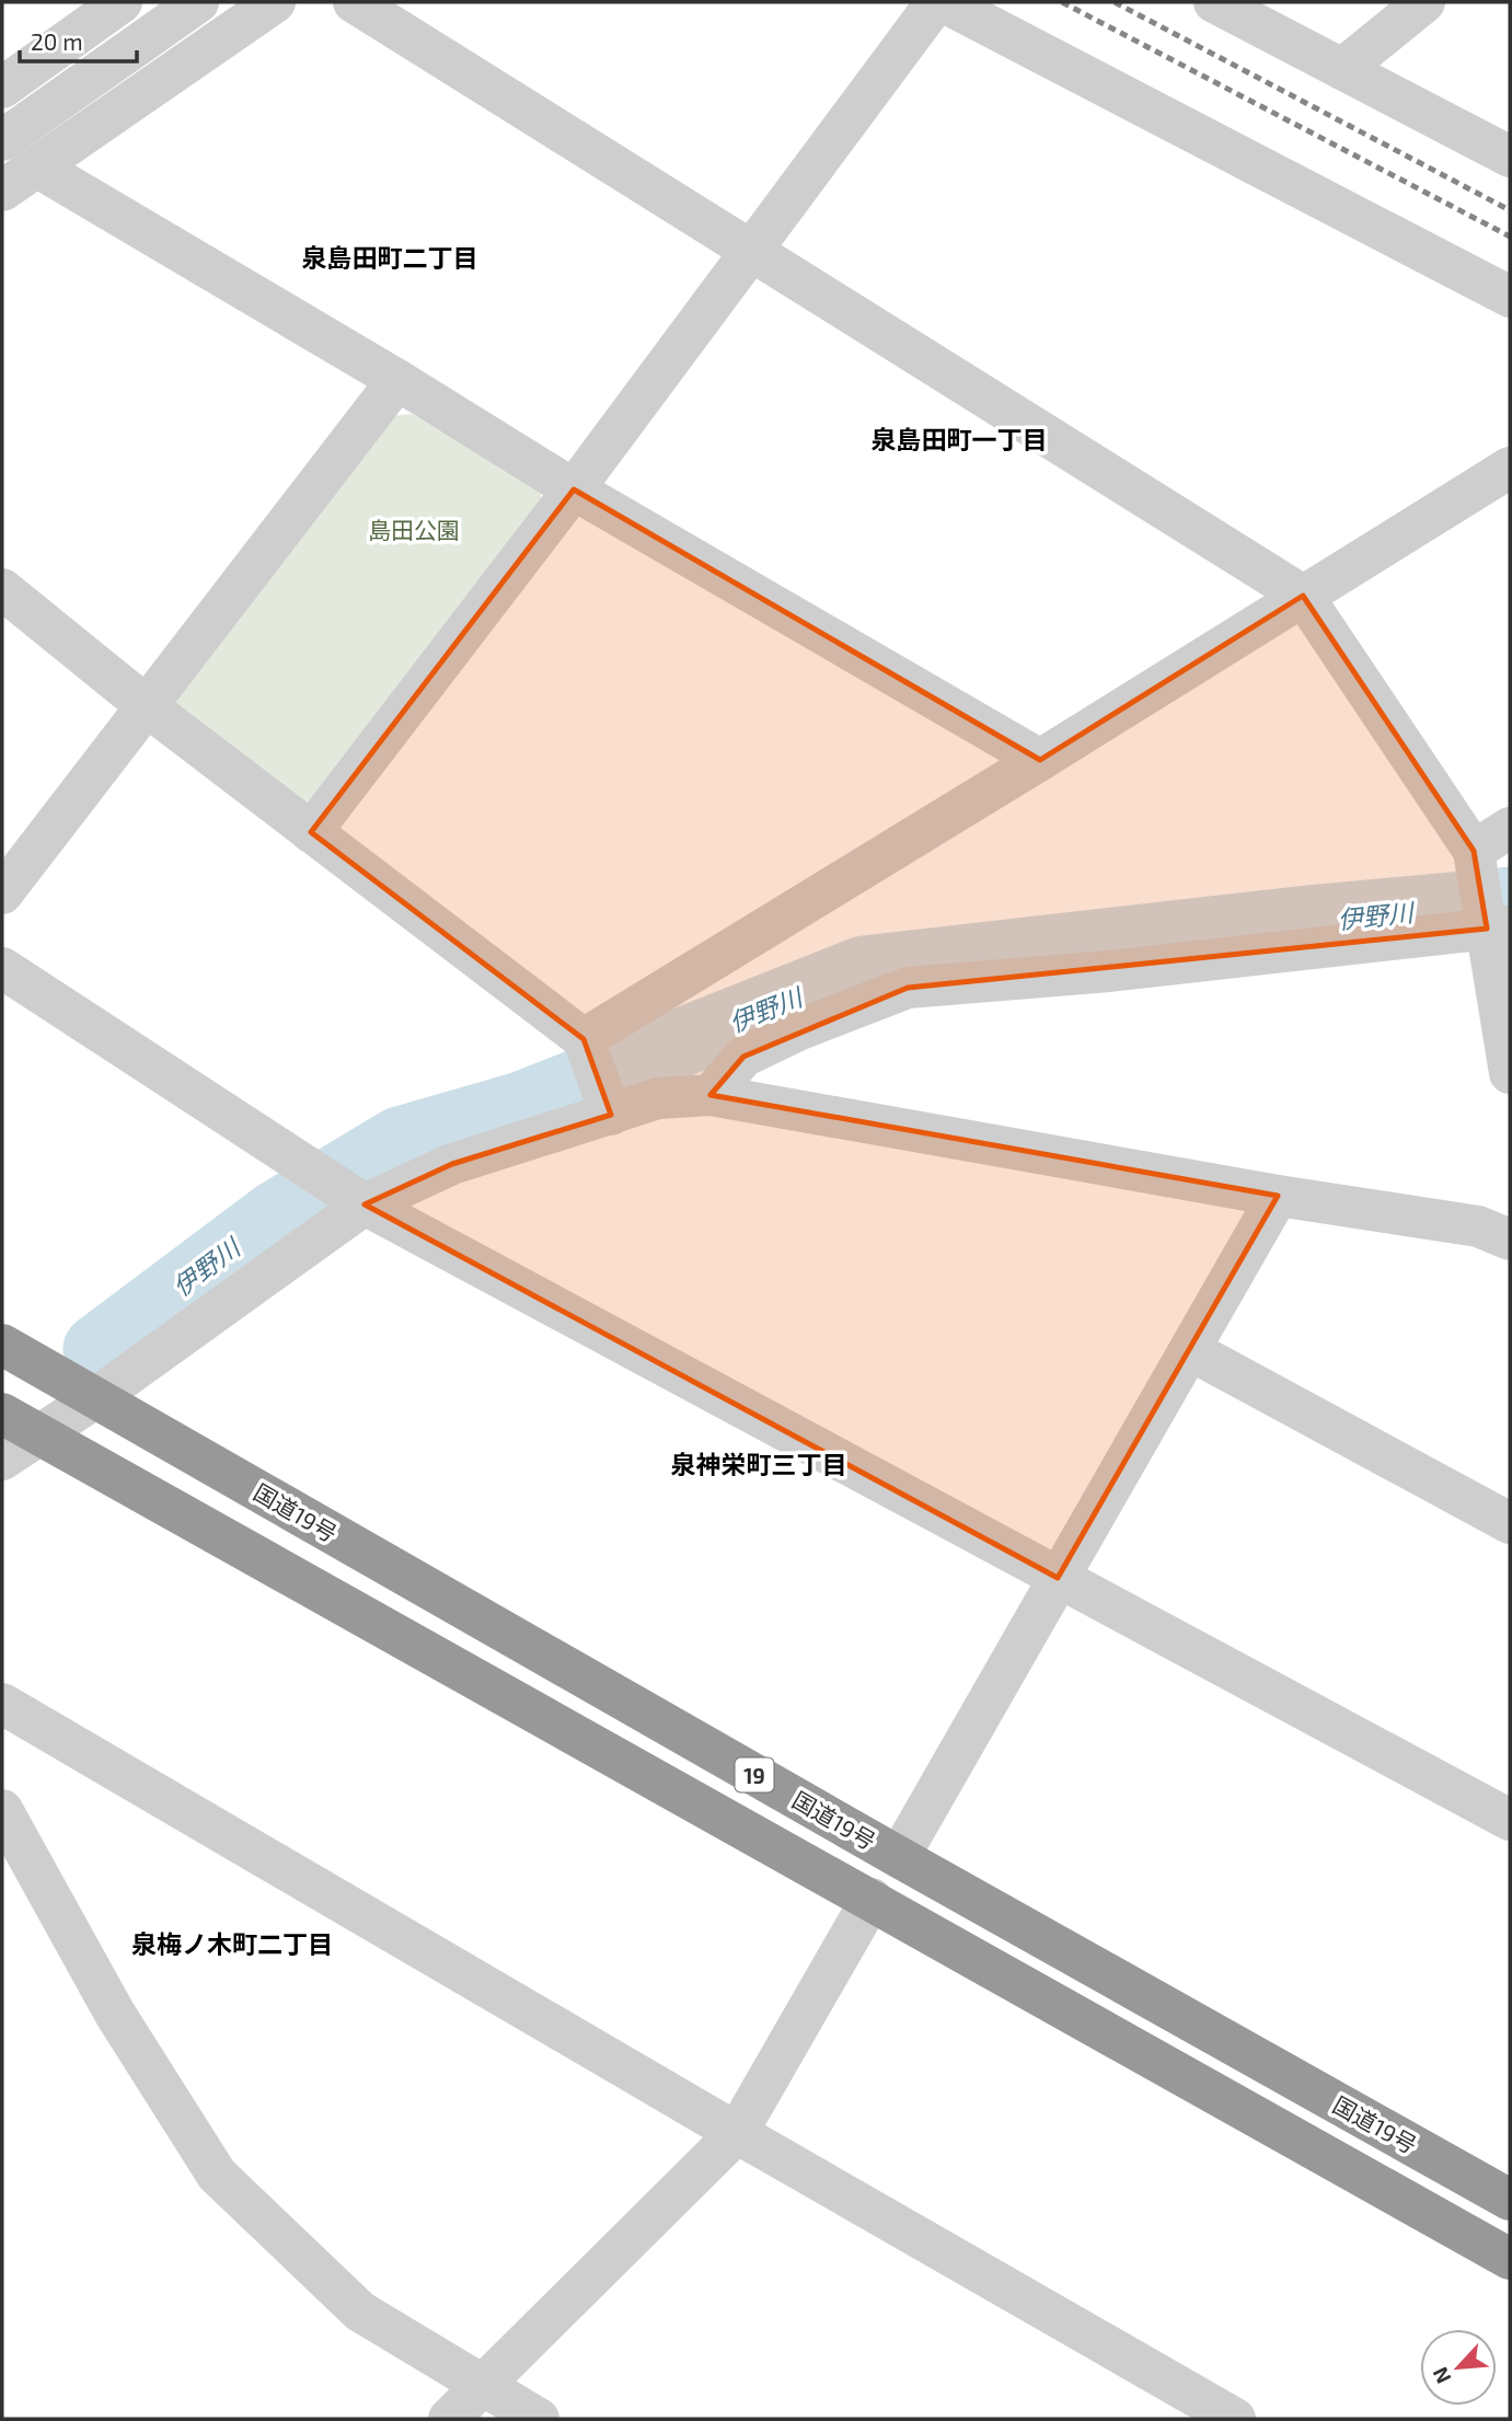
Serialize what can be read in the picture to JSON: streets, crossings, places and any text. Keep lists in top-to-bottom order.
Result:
{
  "streets": {
    "highway": ["国道19号", "19"]
  },
  "districts": [
    "泉島田町二丁目",
    "泉島田町一丁目",
    "泉神栄町三丁目",
    "泉梅ノ木町二丁目"
  ],
  "water": ["伊野川"],
  "parks": ["島田公園"],
  "scale_bar": "20 m",
  "north": "bottom left"
}
